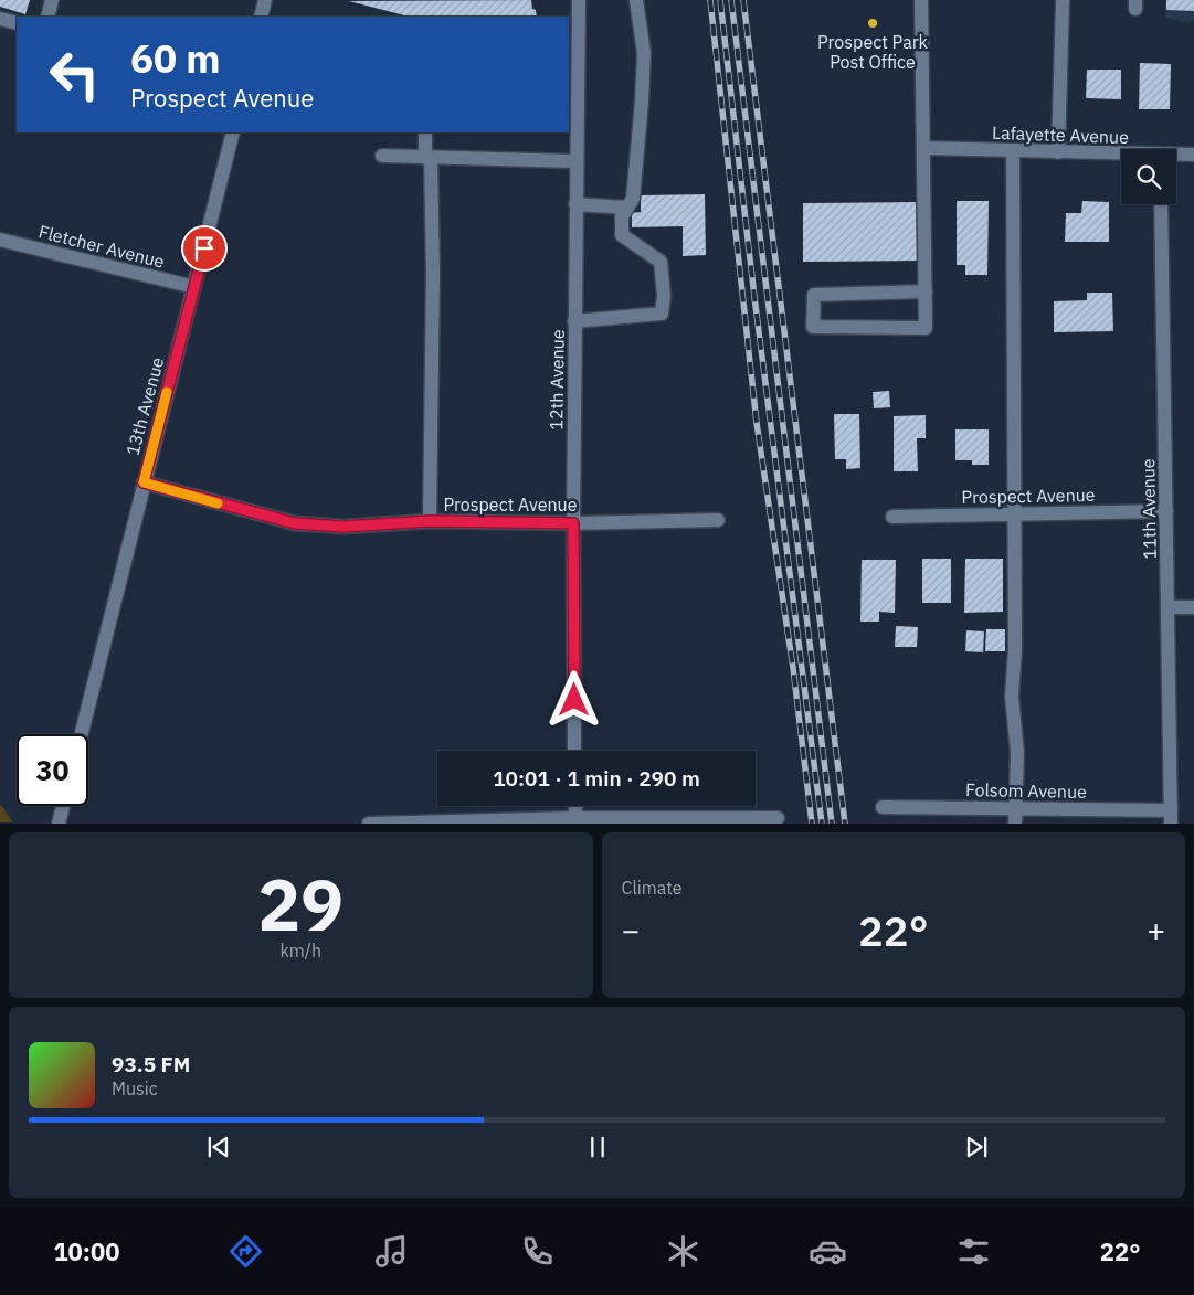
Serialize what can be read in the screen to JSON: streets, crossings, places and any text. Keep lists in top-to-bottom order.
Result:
{
  "streets": {
    "street": [
      "Lafayette Avenue",
      "Fletcher Avenue",
      "12th Avenue",
      "13th Avenue",
      "Prospect Avenue",
      "11th Avenue",
      "Folsom Avenue"
    ]
  },
  "crossings": [
    ["Fletcher Avenue", "13th Avenue"],
    ["12th Avenue", "Prospect Avenue"],
    ["13th Avenue", "Prospect Avenue"],
    ["Prospect Avenue", "11th Avenue"],
    ["11th Avenue", "Folsom Avenue"]
  ],
  "places": ["Prospect Park Post Office"],
  "page": {
    "turn": ["60 m", "Prospect Avenue"],
    "limit": "30",
    "trip": "10:01 · 1 min · 290 m",
    "tile": [
      ["29", "km/h"],
      "Climate"
    ],
    "heat": ["−", "22°", "+"],
    "song": ["93.5 FM", "Music"],
    "tabs": ["10:00", "22°"]
  }
}
